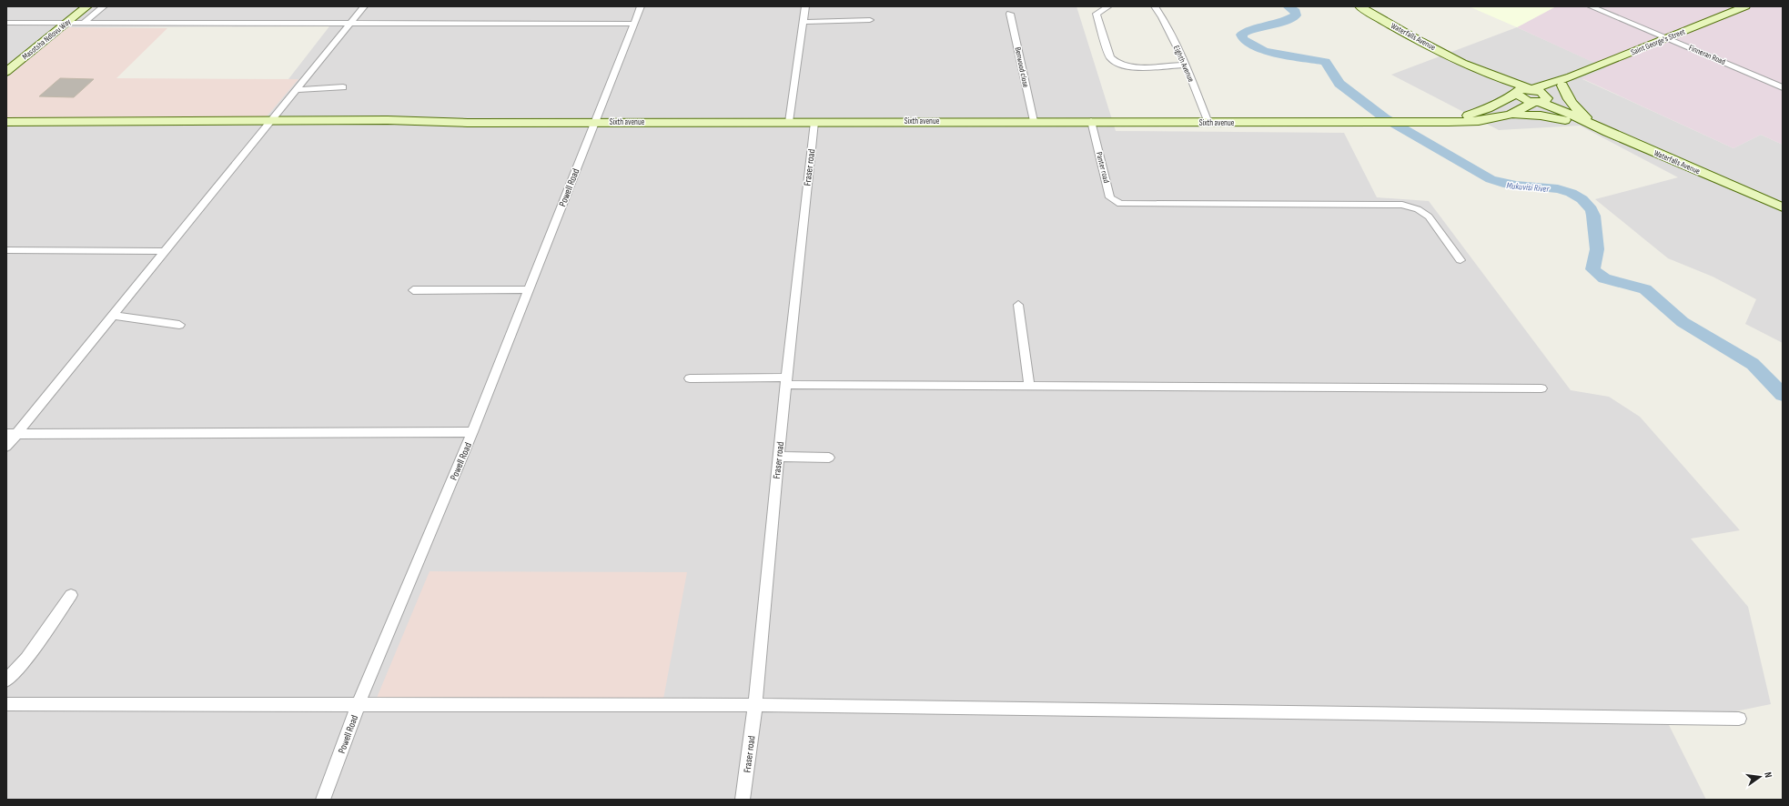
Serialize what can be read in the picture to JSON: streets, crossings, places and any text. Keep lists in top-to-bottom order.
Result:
{
  "streets": {
    "street": [
      "Waterfalls Avenue",
      "Masotsha Ndlovu Way",
      "Saint George's Street",
      "Finneran Road",
      "Eighth Avenue",
      "Benwood close",
      "Sixth avenue",
      "Fraser road",
      "Panter road",
      "Powell Road"
    ]
  },
  "crossings": [
    ["Waterfalls Avenue", "Saint George's Street"],
    ["Saint George's Street", "Finneran Road"],
    ["Saint George's Street", "Sixth avenue"],
    ["Eighth Avenue", "Sixth avenue"],
    ["Benwood close", "Sixth avenue"],
    ["Sixth avenue", "Fraser road"],
    ["Sixth avenue", "Panter road"],
    ["Sixth avenue", "Powell Road"]
  ],
  "water": ["Mukuvisi River"],
  "north": "right"
}
